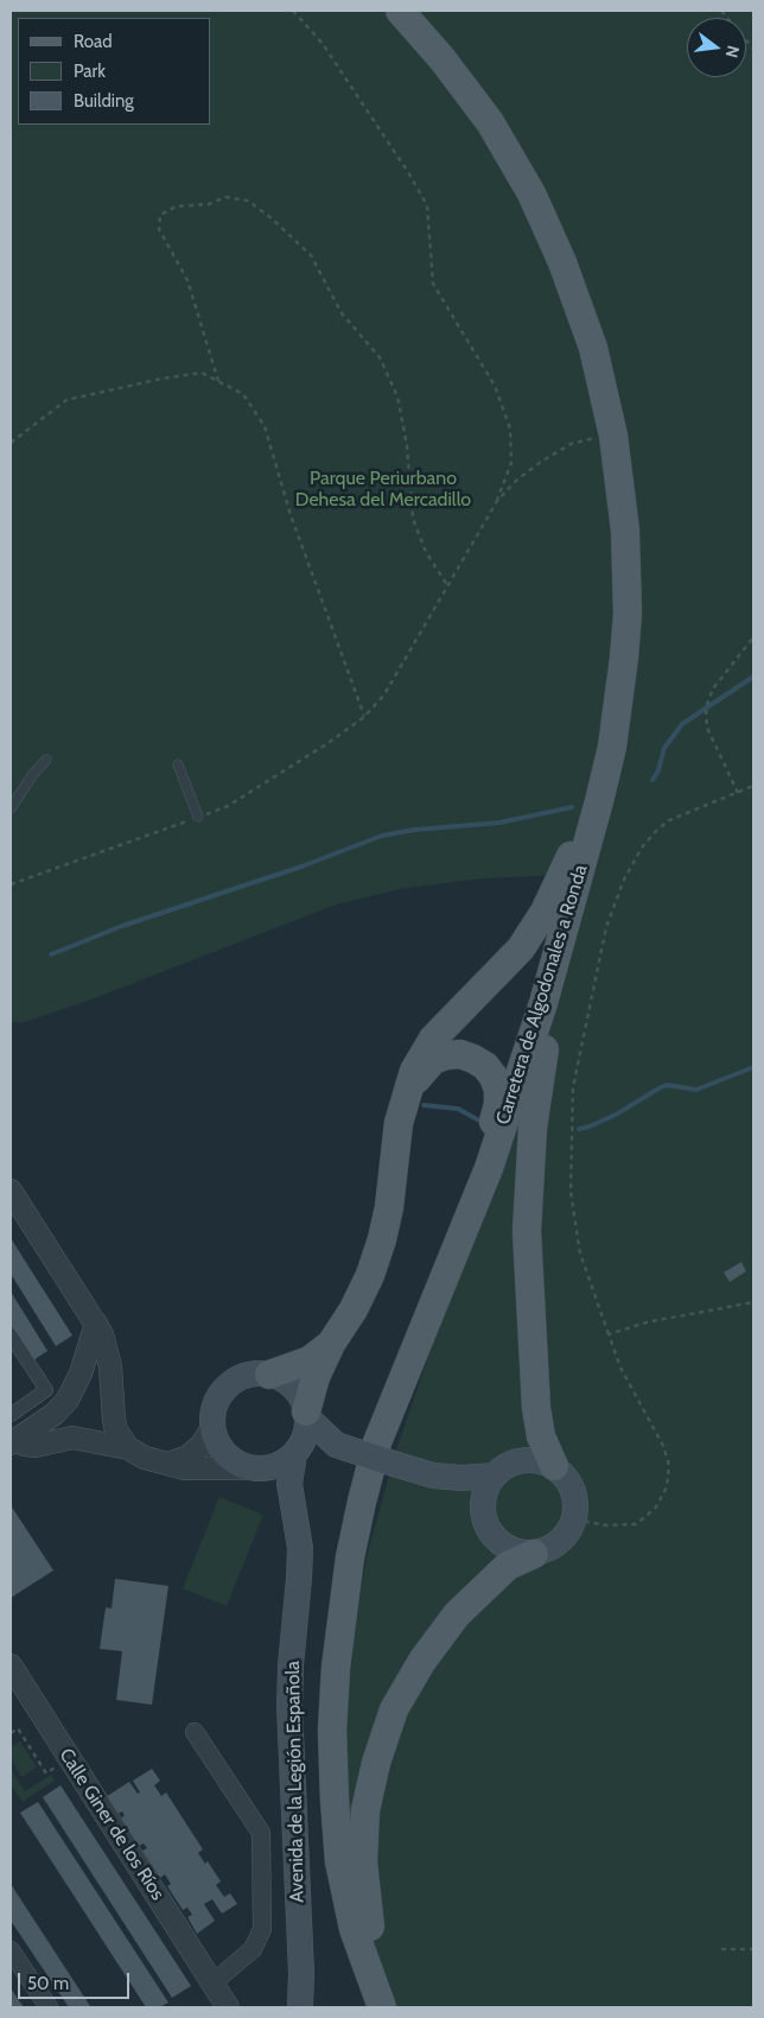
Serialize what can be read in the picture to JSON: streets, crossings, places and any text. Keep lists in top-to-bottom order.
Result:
{
  "streets": {
    "main road": ["Carretera de Algodonales a Ronda", "Avenida de la Legión Española"],
    "street": ["Calle Giner de los Ríos"]
  },
  "parks": ["Parque Periurbano Dehesa del Mercadillo"],
  "legend": ["Road", "Park", "Building"],
  "scale_bar": "50 m",
  "north": "right"
}
